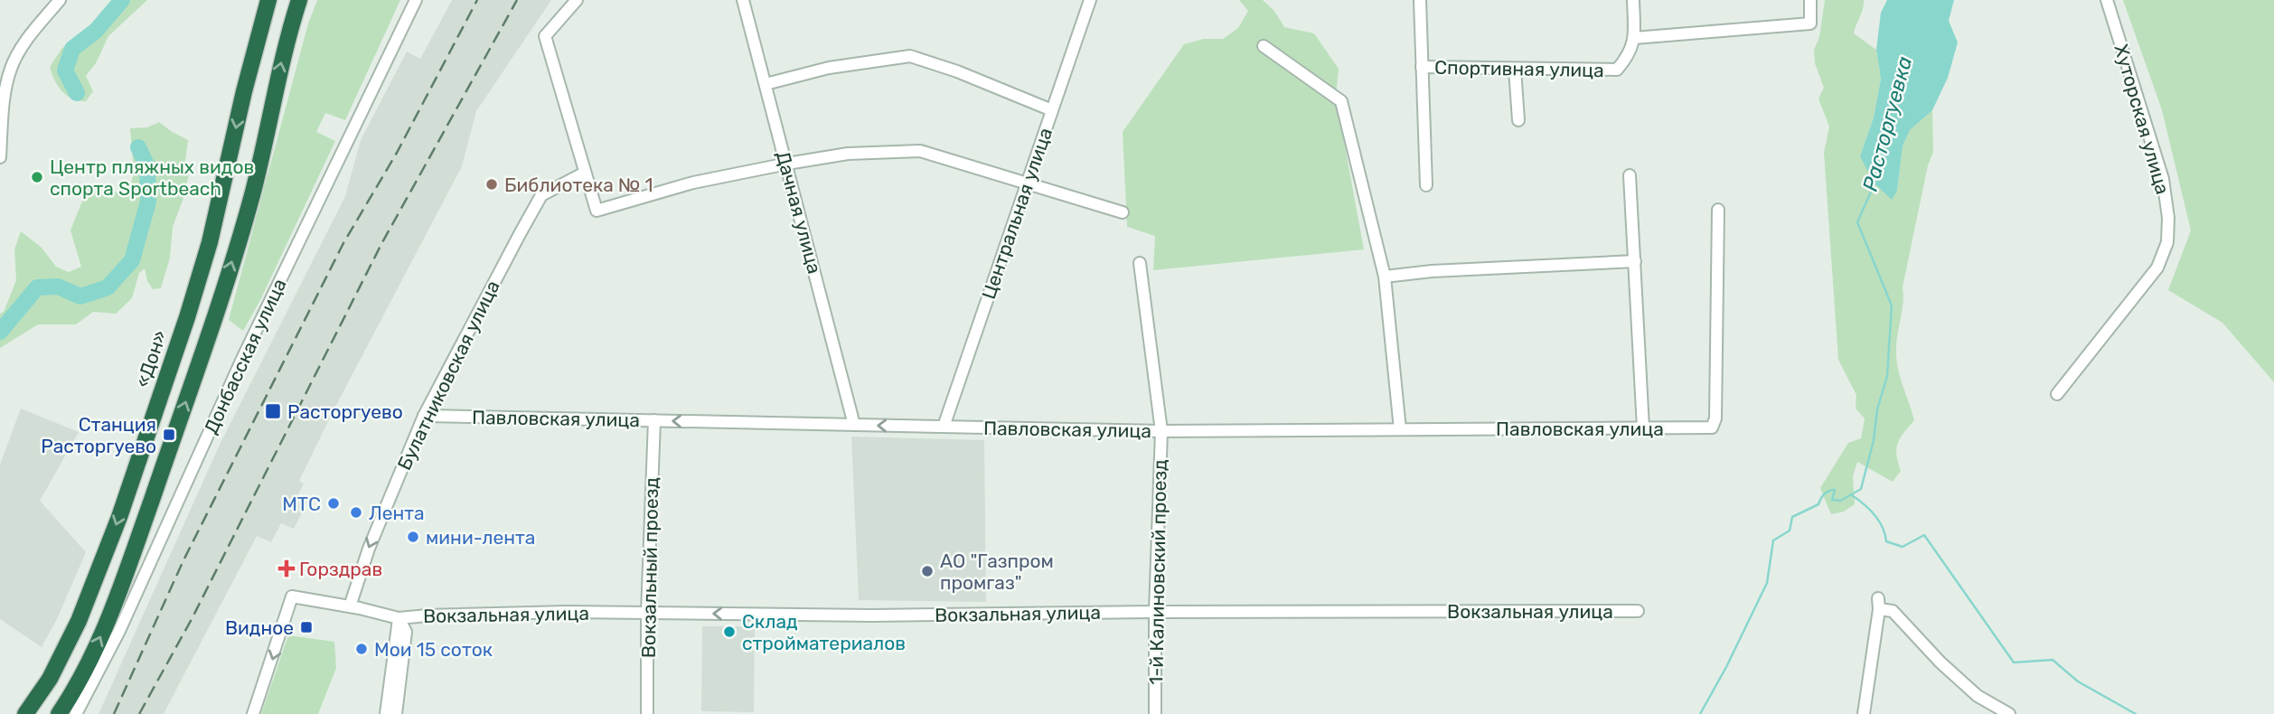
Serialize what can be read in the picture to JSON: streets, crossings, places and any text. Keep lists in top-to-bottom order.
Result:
{
  "streets": {
    "highway": ["«Дон»"],
    "street": [
      "Спортивная улица",
      "Хуторская улица",
      "Дачная улица",
      "Центральная улица",
      "Донбасская улица",
      "Булатниковская улица",
      "Павловская улица",
      "Вокзальный проезд",
      "1-й Калиновский проезд",
      "Вокзальная улица"
    ]
  },
  "crossings": [
    ["Дачная улица", "Павловская улица"],
    ["Центральная улица", "Павловская улица"],
    ["Булатниковская улица", "Павловская улица"],
    ["Булатниковская улица", "Вокзальная улица"],
    ["Павловская улица", "Вокзальный проезд"],
    ["Павловская улица", "1-й Калиновский проезд"],
    ["Вокзальный проезд", "Вокзальная улица"],
    ["1-й Калиновский проезд", "Вокзальная улица"]
  ],
  "one_way": ["Булатниковская улица", "Вокзальная улица"],
  "water": ["Расторгуевка"],
  "places": {
    "other": [
      "Центр пляжных видов спорта Sportbeach",
      "Библиотека № 1",
      "МТС",
      "Лента",
      "мини-лента",
      "АО \"Газпром промгаз\"",
      "Склад стройматериалов",
      "Мои 15 соток"
    ],
    "transit": ["Расторгуево", "Станция Расторгуево", "Видное"],
    "health": ["Горздрав"]
  }
}
